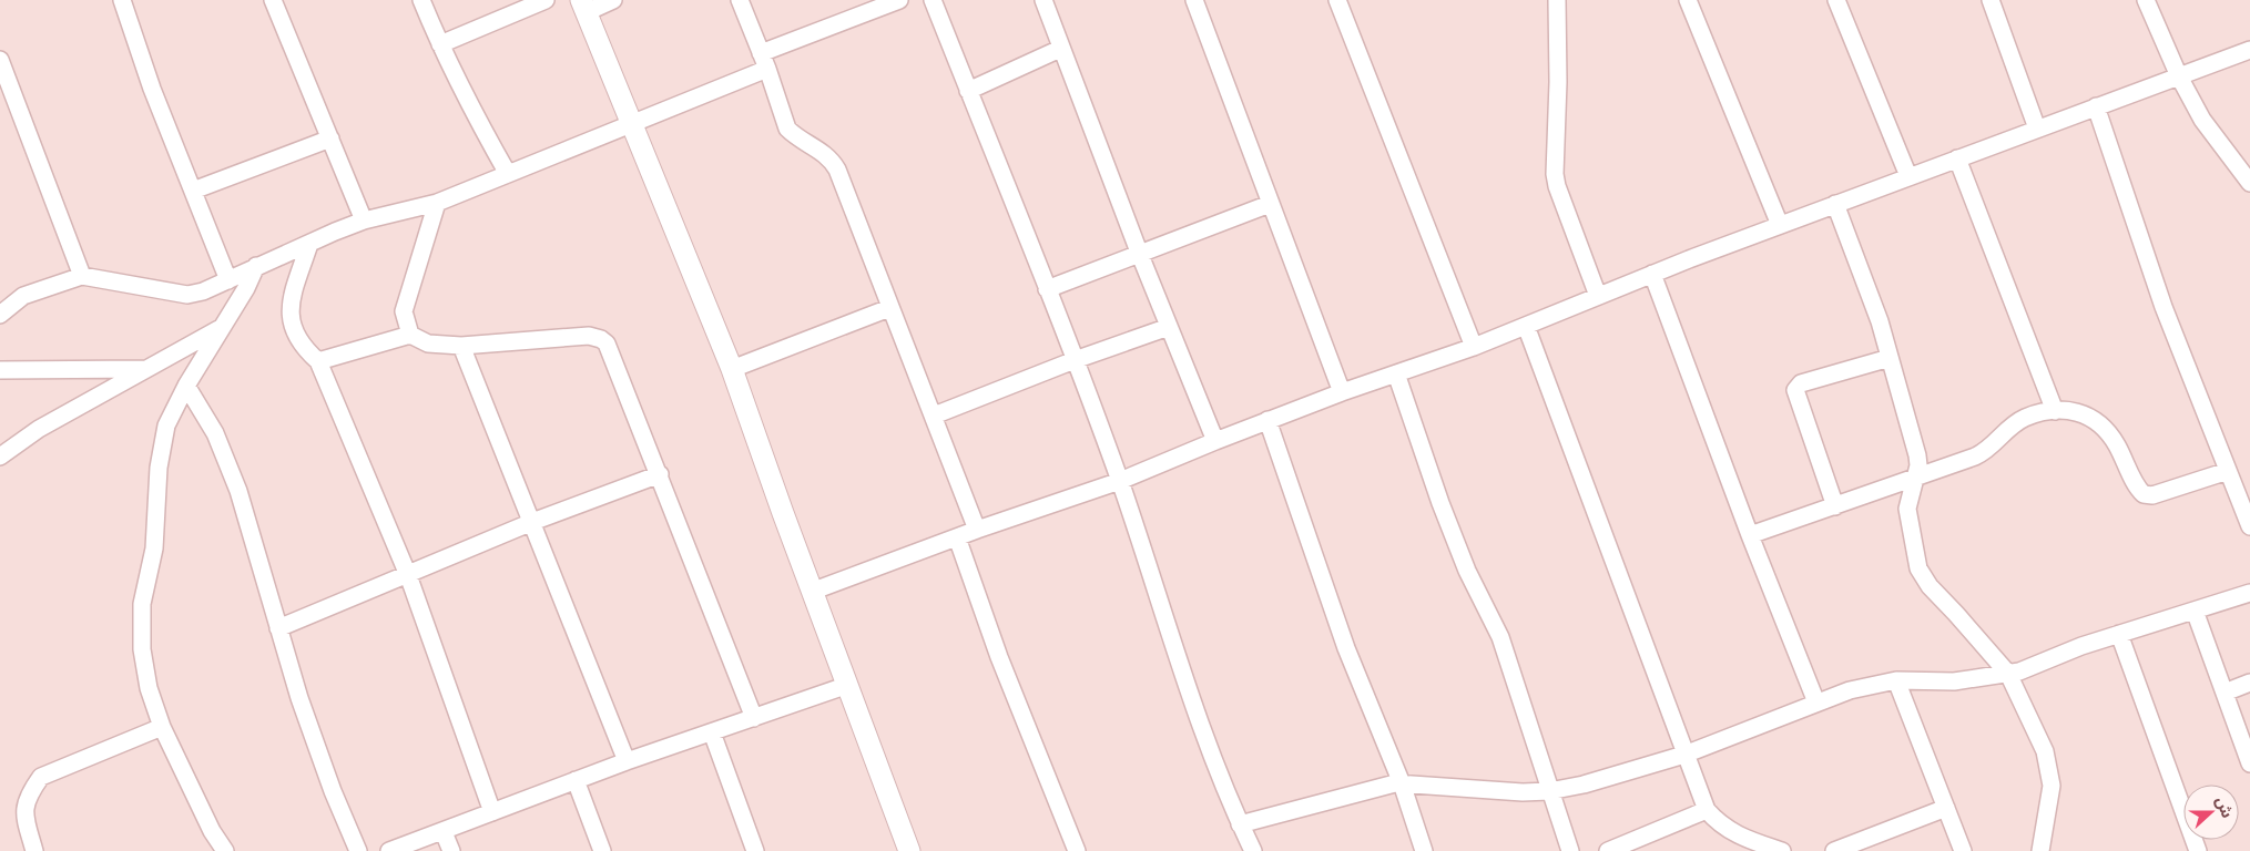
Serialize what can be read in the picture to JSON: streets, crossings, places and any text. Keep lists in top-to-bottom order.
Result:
{
  "north": "right"
}
